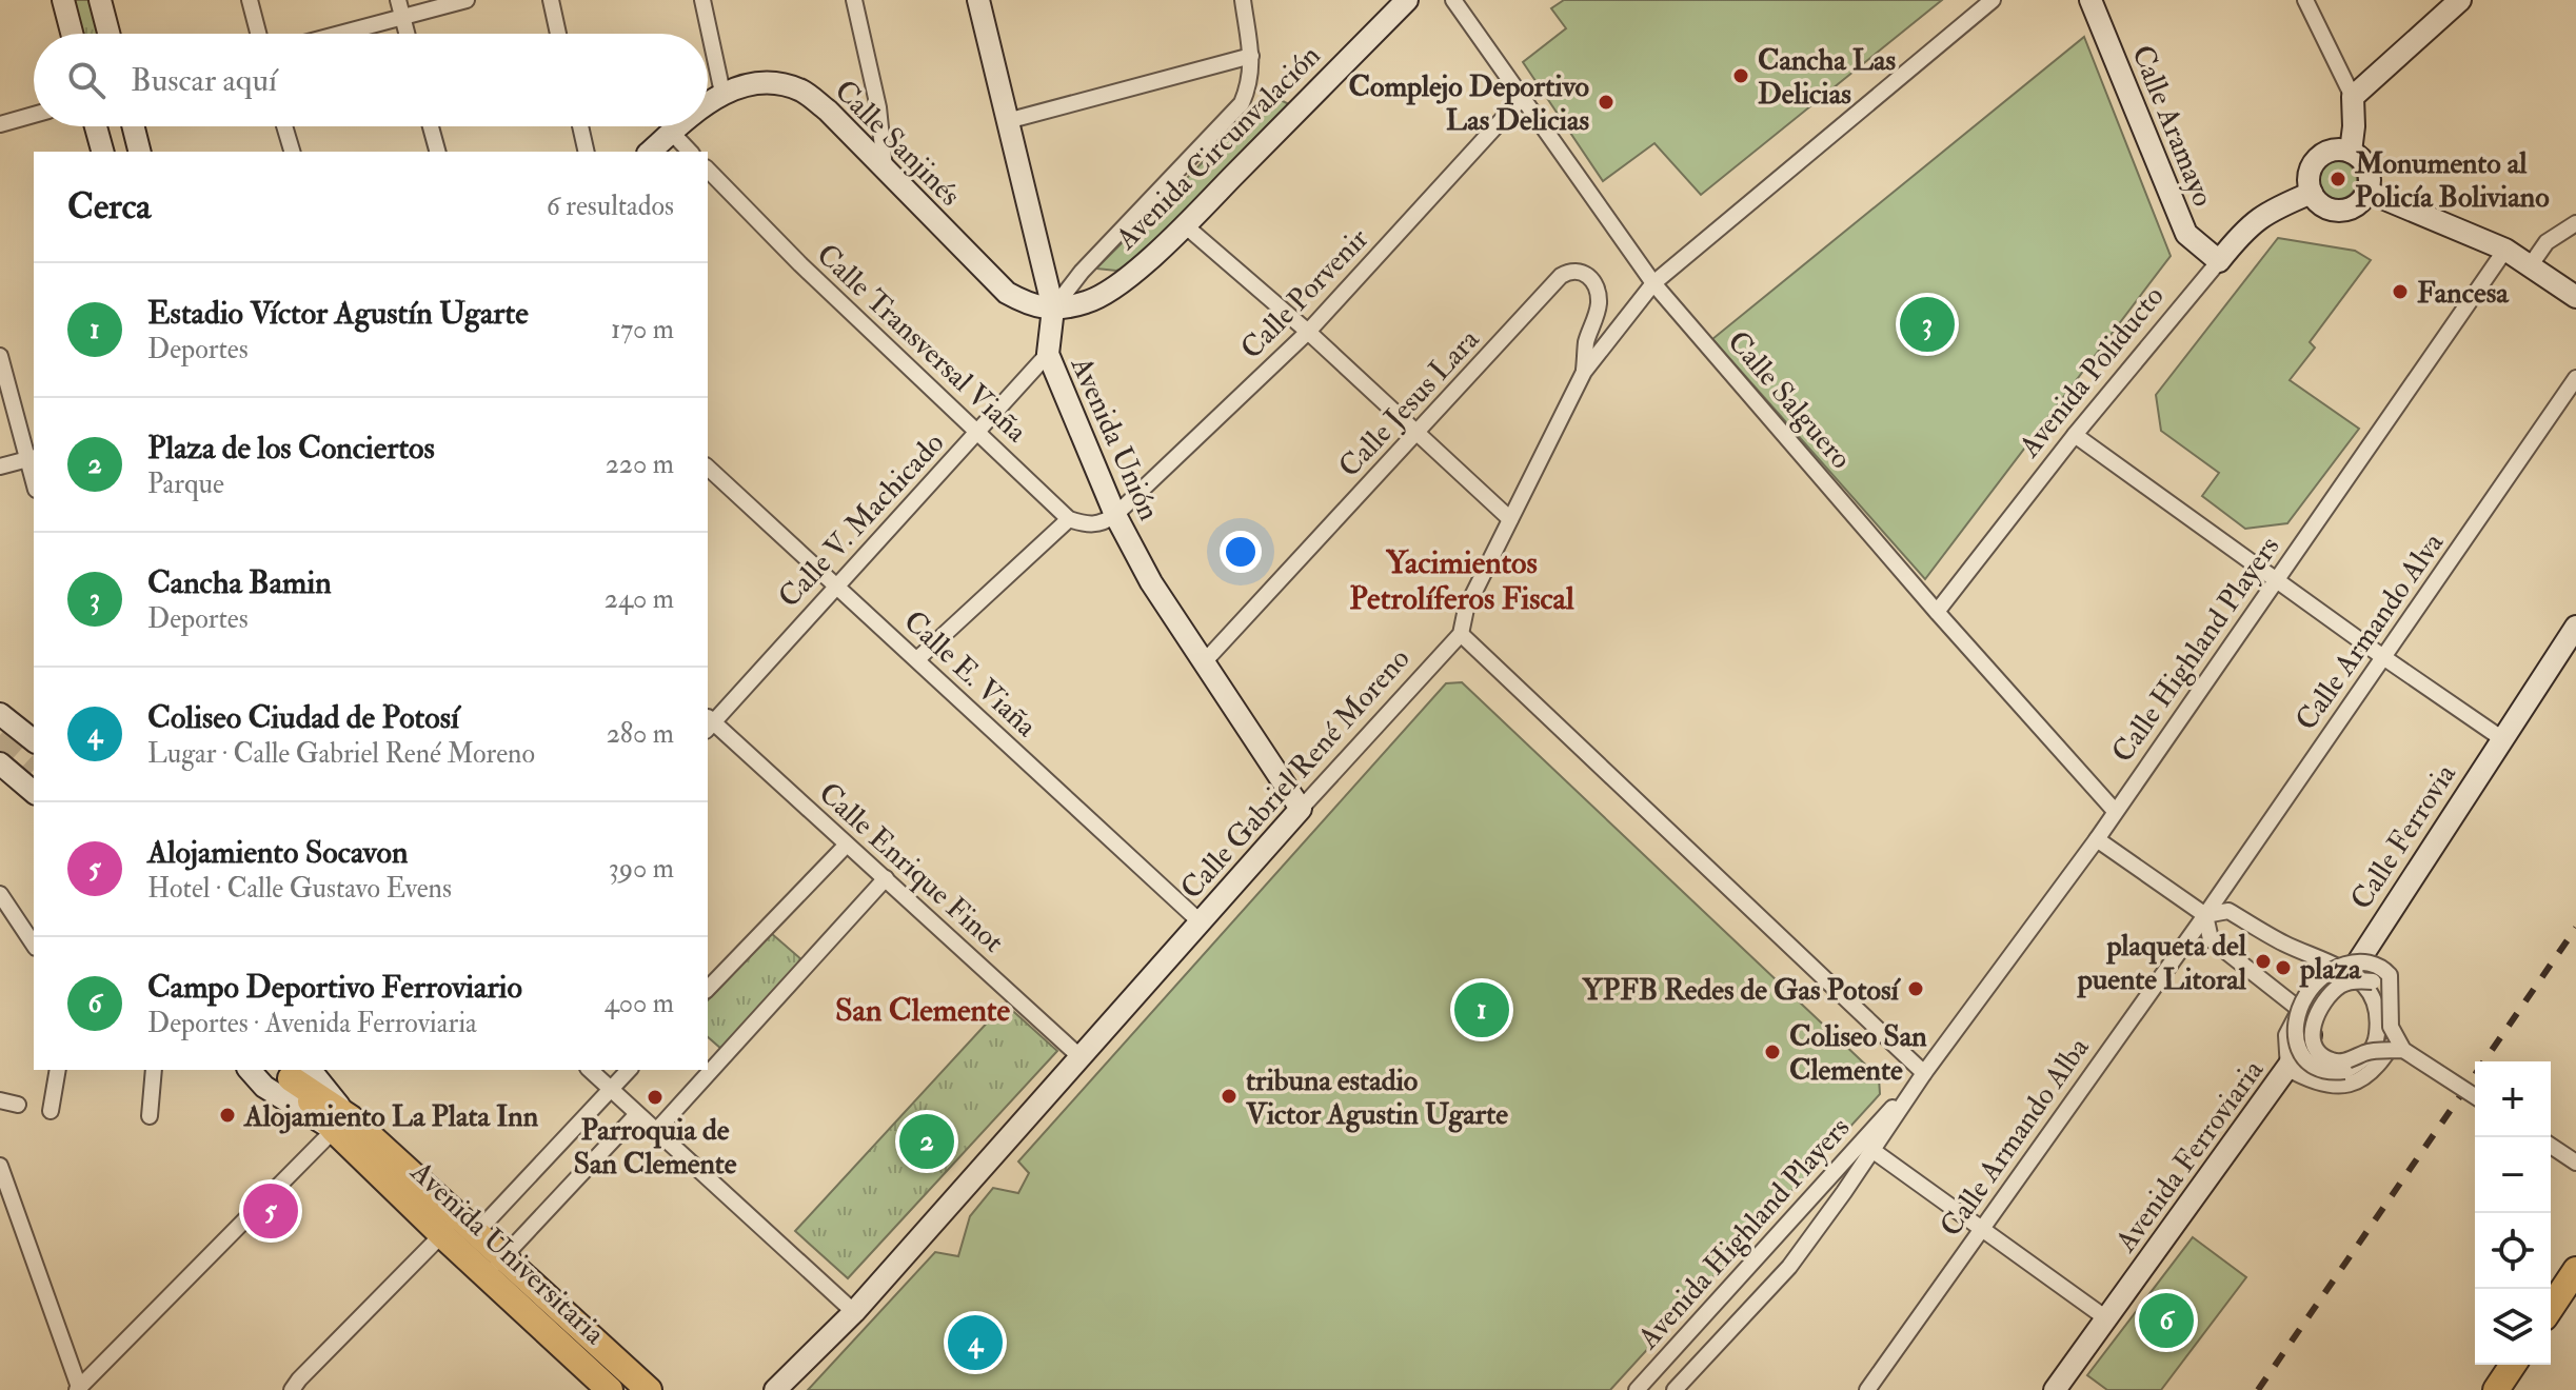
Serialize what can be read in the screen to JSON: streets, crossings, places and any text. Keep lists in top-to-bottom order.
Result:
{
  "streets": {
    "main road": ["Avenida Universitaria"],
    "street": [
      "Calle Aramayo",
      "Calle Sanjinés",
      "Avenida Circunvalación",
      "Calle Porvenir",
      "Calle Transversal Viaña",
      "Avenida Poliducto",
      "Calle Salguero",
      "Calle Jesus Lara",
      "Avenida Unión",
      "Calle V. Machicado",
      "Calle Armando Alva",
      "Calle Highland Players",
      "Calle E. Viaña",
      "Calle Gabriel René Moreno",
      "Calle Ferrovia",
      "Calle Enrique Finot",
      "Calle Armando Alba",
      "Avenida Ferroviaria",
      "Avenida Highland Players"
    ]
  },
  "crossings": [
    ["Calle Aramayo", "Avenida Poliducto"],
    ["Calle Sanjinés", "Avenida Circunvalación"],
    ["Calle Sanjinés", "Avenida Unión"],
    ["Avenida Circunvalación", "Avenida Unión"],
    ["Calle Porvenir", "Calle Salguero"],
    ["Calle Porvenir", "Avenida Unión"],
    ["Calle Transversal Viaña", "Calle V. Machicado"],
    ["Avenida Poliducto", "Calle Salguero"],
    ["Calle Salguero", "Calle Highland Players"],
    ["Calle Salguero", "Calle Gabriel René Moreno"],
    ["Calle Jesus Lara", "Avenida Unión"],
    ["Calle Jesus Lara", "Calle Gabriel René Moreno"],
    ["Avenida Unión", "Calle V. Machicado"],
    ["Avenida Unión", "Calle Gabriel René Moreno"],
    ["Calle V. Machicado", "Calle E. Viaña"],
    ["Calle V. Machicado", "Calle Enrique Finot"],
    ["Calle Armando Alva", "Calle Armando Alba"],
    ["Calle Highland Players", "Avenida Highland Players"],
    ["Calle E. Viaña", "Calle Gabriel René Moreno"],
    ["Calle Gabriel René Moreno", "Calle Enrique Finot"],
    ["Calle Ferrovia", "Avenida Ferroviaria"]
  ],
  "districts": ["Yacimientos Petrolíferos Fiscal", "San Clemente"],
  "places": [
    "Cancha Las Delicias",
    "Complejo Deportivo Las Delicias",
    "Monumento al Policía Boliviano",
    "Fancesa",
    "plaqueta del puente Litoral",
    "plaza",
    "YPFB Redes de Gas Potosí",
    "Coliseo San Clemente",
    "tribuna estadio Victor Agustin Ugarte",
    "Parroquia de San Clemente",
    "Alojamiento La Plata Inn"
  ],
  "page": {
    "search": "Buscar aquí",
    "heading": ["Cerca", "6 resultados"],
    "list": [
      {
        "mark": "1",
        "name": "Estadio Víctor Agustín Ugarte",
        "note": "Deportes",
        "value": "170 m"
      },
      {
        "mark": "2",
        "name": "Plaza de los Conciertos",
        "note": "Parque",
        "value": "220 m"
      },
      {
        "mark": "3",
        "name": "Cancha Bamin",
        "note": "Deportes",
        "value": "240 m"
      },
      {
        "mark": "4",
        "name": "Coliseo Ciudad de Potosí",
        "note": "Lugar · Calle Gabriel René Moreno",
        "value": "280 m"
      },
      {
        "mark": "5",
        "name": "Alojamiento Socavon",
        "note": "Hotel · Calle Gustavo Evens",
        "value": "390 m"
      },
      {
        "mark": "6",
        "name": "Campo Deportivo Ferroviario",
        "note": "Deportes · Avenida Ferroviaria",
        "value": "400 m"
      }
    ],
    "pins": [
      "3",
      "1",
      "2",
      "5",
      "6",
      "4"
    ],
    "map_buttons": ["+", "−"]
  }
}
